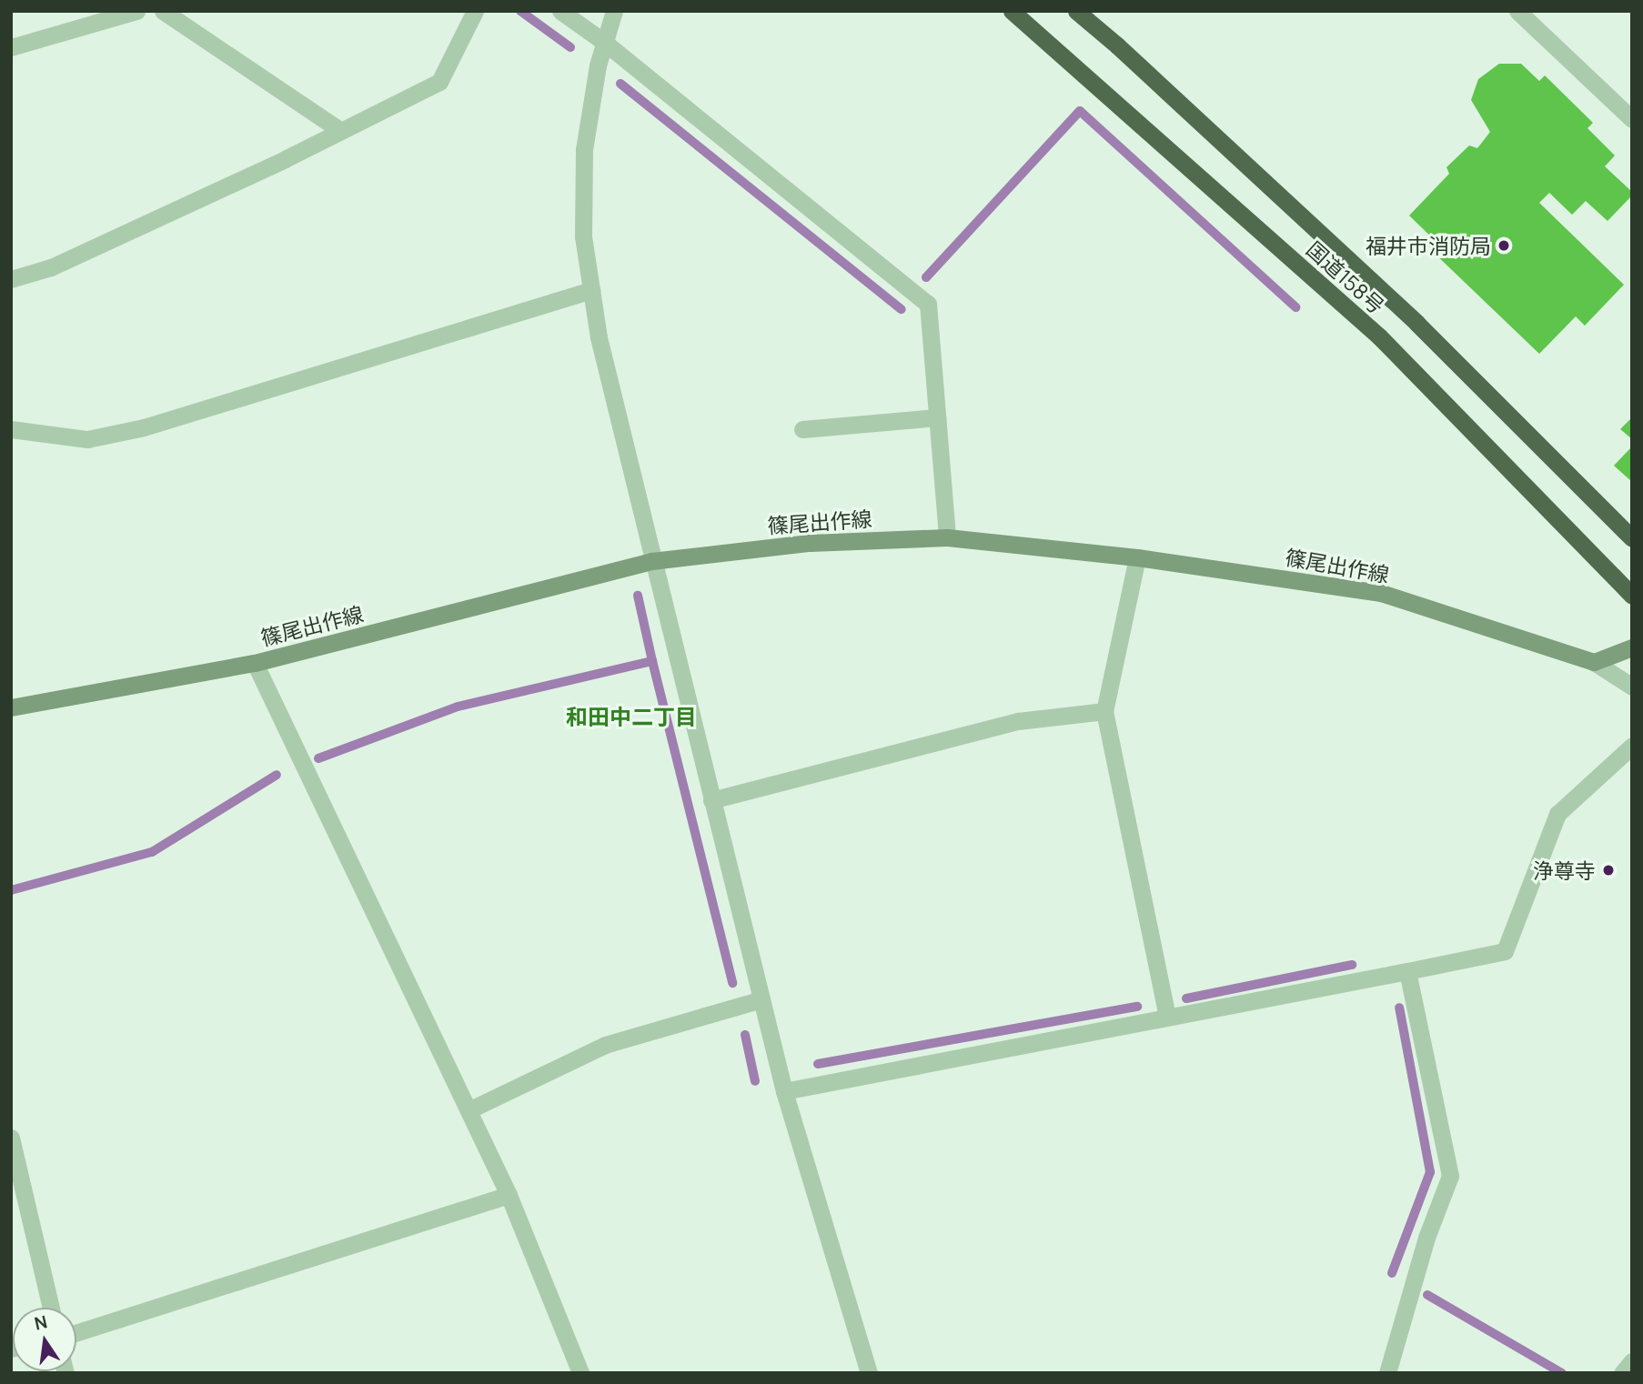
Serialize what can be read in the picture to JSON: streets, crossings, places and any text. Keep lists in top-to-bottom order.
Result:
{
  "streets": {
    "highway": ["国道158号"],
    "main road": ["篠尾出作線"]
  },
  "districts": ["和田中二丁目"],
  "places": ["福井市消防局", "浄尊寺"],
  "north": "top"
}
